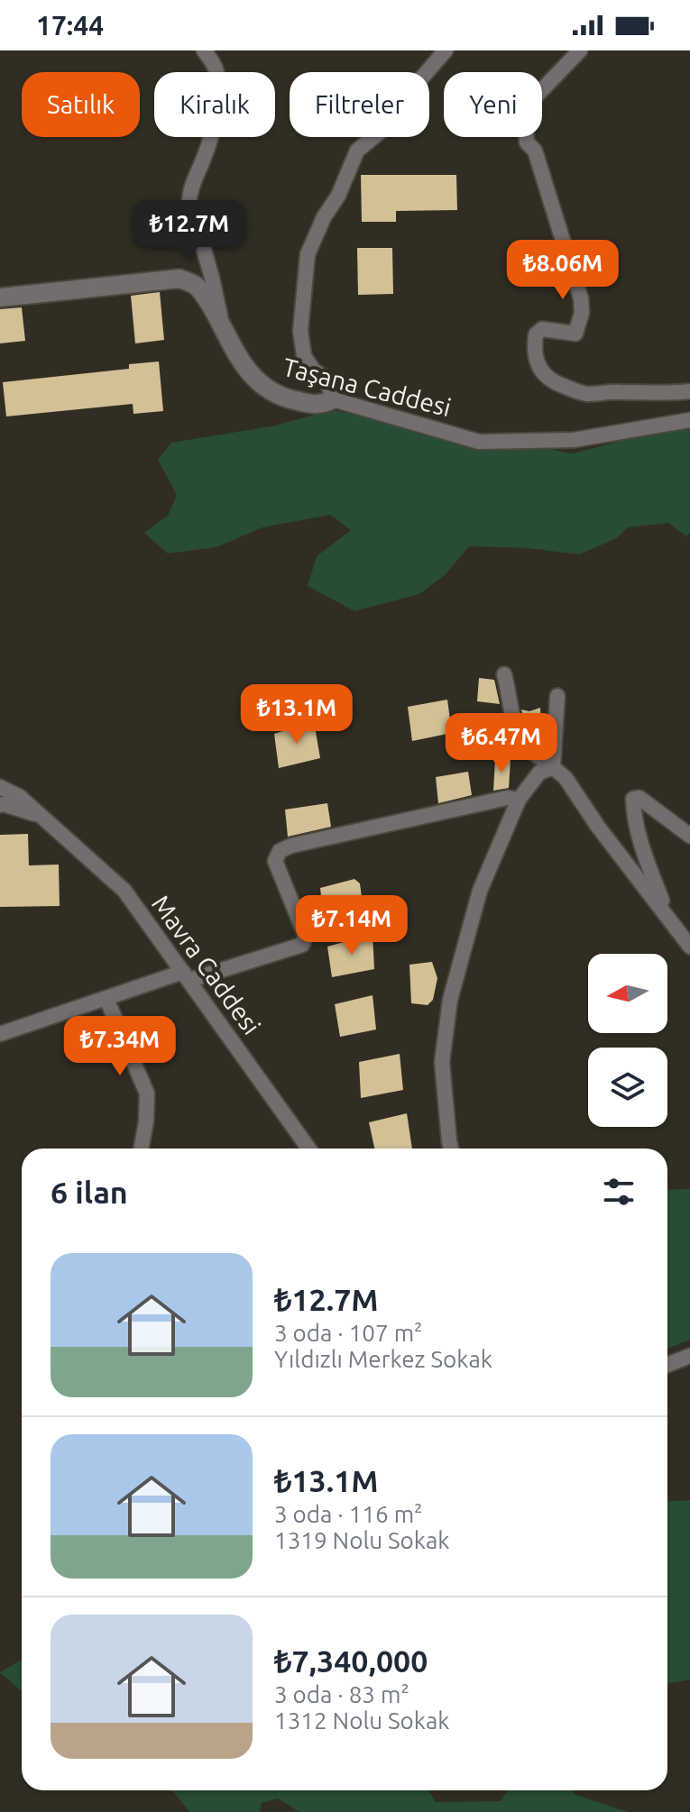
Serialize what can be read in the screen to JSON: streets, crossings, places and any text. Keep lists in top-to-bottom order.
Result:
{
  "streets": {
    "street": ["Taşana Caddesi", "Mavra Caddesi"]
  },
  "north": "left",
  "page": {
    "status": "17:44",
    "chip": [
      "Satılık",
      "Kiralık",
      "Filtreler",
      "Yeni"
    ],
    "price": [
      "₺12.7M",
      "₺8.06M",
      "₺13.1M",
      "₺6.47M",
      "₺7.14M",
      "₺7.34M"
    ],
    "heading": "6 ilan",
    "list": [
      {
        "name": "₺12.7M",
        "note": "3 oda · 107 m² · Yıldızlı Merkez Sokak"
      },
      {
        "name": "₺13.1M",
        "note": "3 oda · 116 m² · 1319 Nolu Sokak"
      },
      {
        "name": "₺7,340,000",
        "note": "3 oda · 83 m² · 1312 Nolu Sokak"
      }
    ]
  }
}
